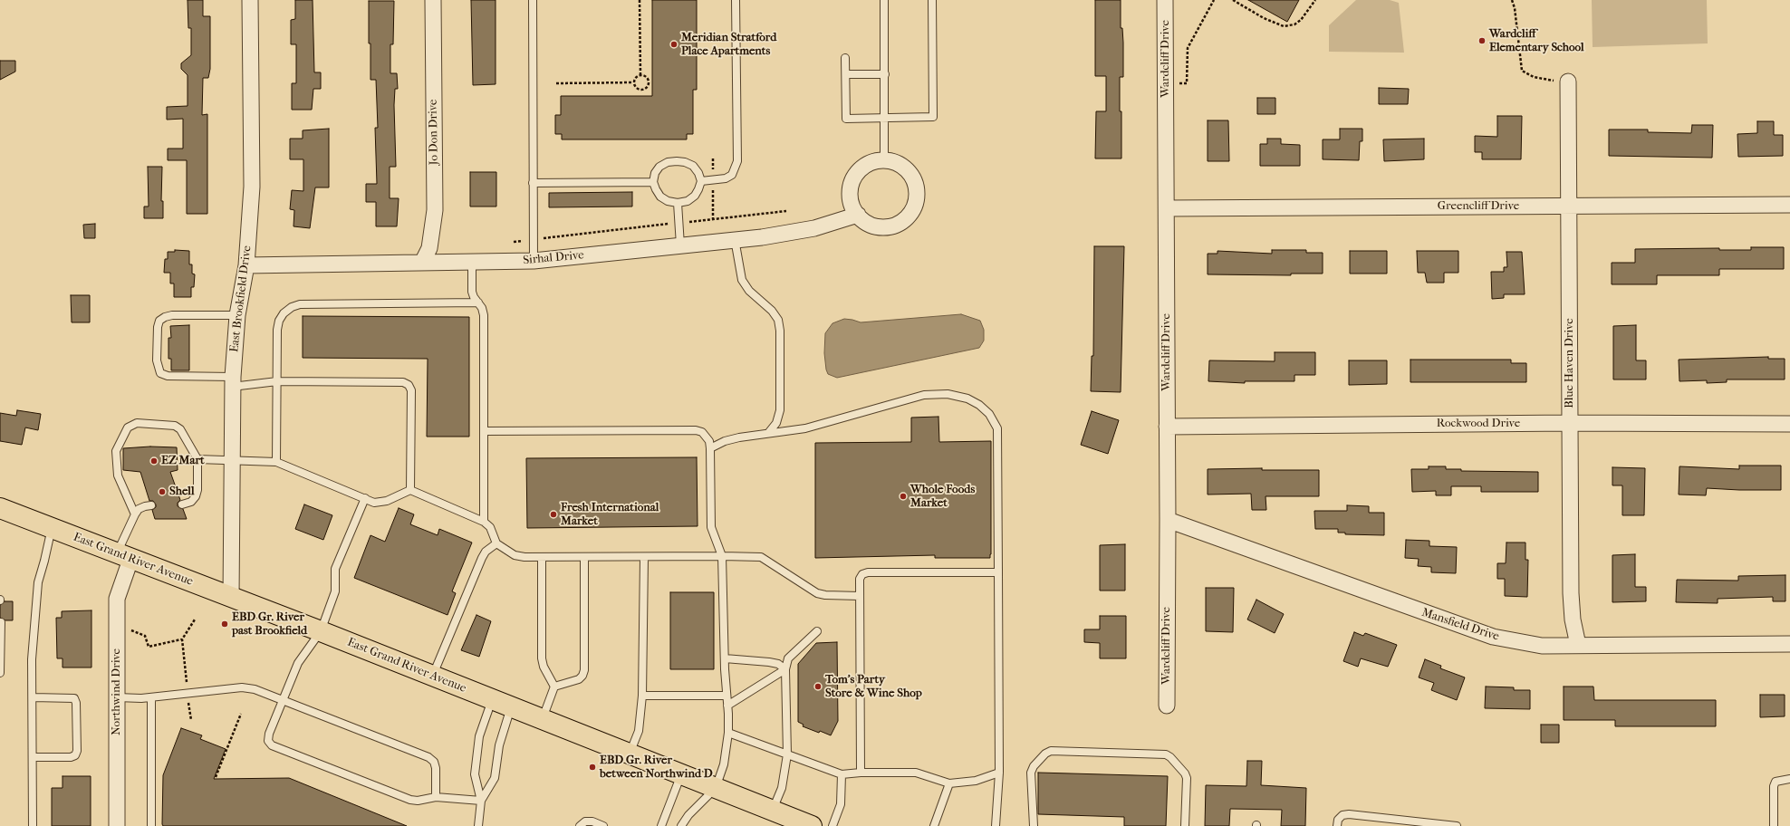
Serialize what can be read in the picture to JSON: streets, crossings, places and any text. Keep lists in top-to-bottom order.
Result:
{
  "streets": {
    "main road": ["East Grand River Avenue"],
    "street": [
      "Wardcliff Drive",
      "Jo Don Drive",
      "Greencliff Drive",
      "Sirhal Drive",
      "East Brookfield Drive",
      "Blue Haven Drive",
      "Rockwood Drive",
      "Mansfield Drive",
      "Northwind Drive"
    ]
  },
  "crossings": [
    ["Wardcliff Drive", "Greencliff Drive"],
    ["Wardcliff Drive", "Rockwood Drive"],
    ["Wardcliff Drive", "Mansfield Drive"],
    ["Jo Don Drive", "Sirhal Drive"],
    ["Greencliff Drive", "Blue Haven Drive"],
    ["Sirhal Drive", "East Brookfield Drive"],
    ["East Brookfield Drive", "East Grand River Avenue"],
    ["Blue Haven Drive", "Rockwood Drive"],
    ["Blue Haven Drive", "Mansfield Drive"],
    ["East Grand River Avenue", "Northwind Drive"]
  ],
  "places": [
    "Wardcliff Elementary School",
    "Meridian Stratford Place Apartments",
    "EZ Mart",
    "Shell",
    "Whole Foods Market",
    "Fresh International Market",
    "EBD Gr. River past Brookfield",
    "Tom's Party Store & Wine Shop",
    "EBD Gr. River between Northwind D"
  ]
}
